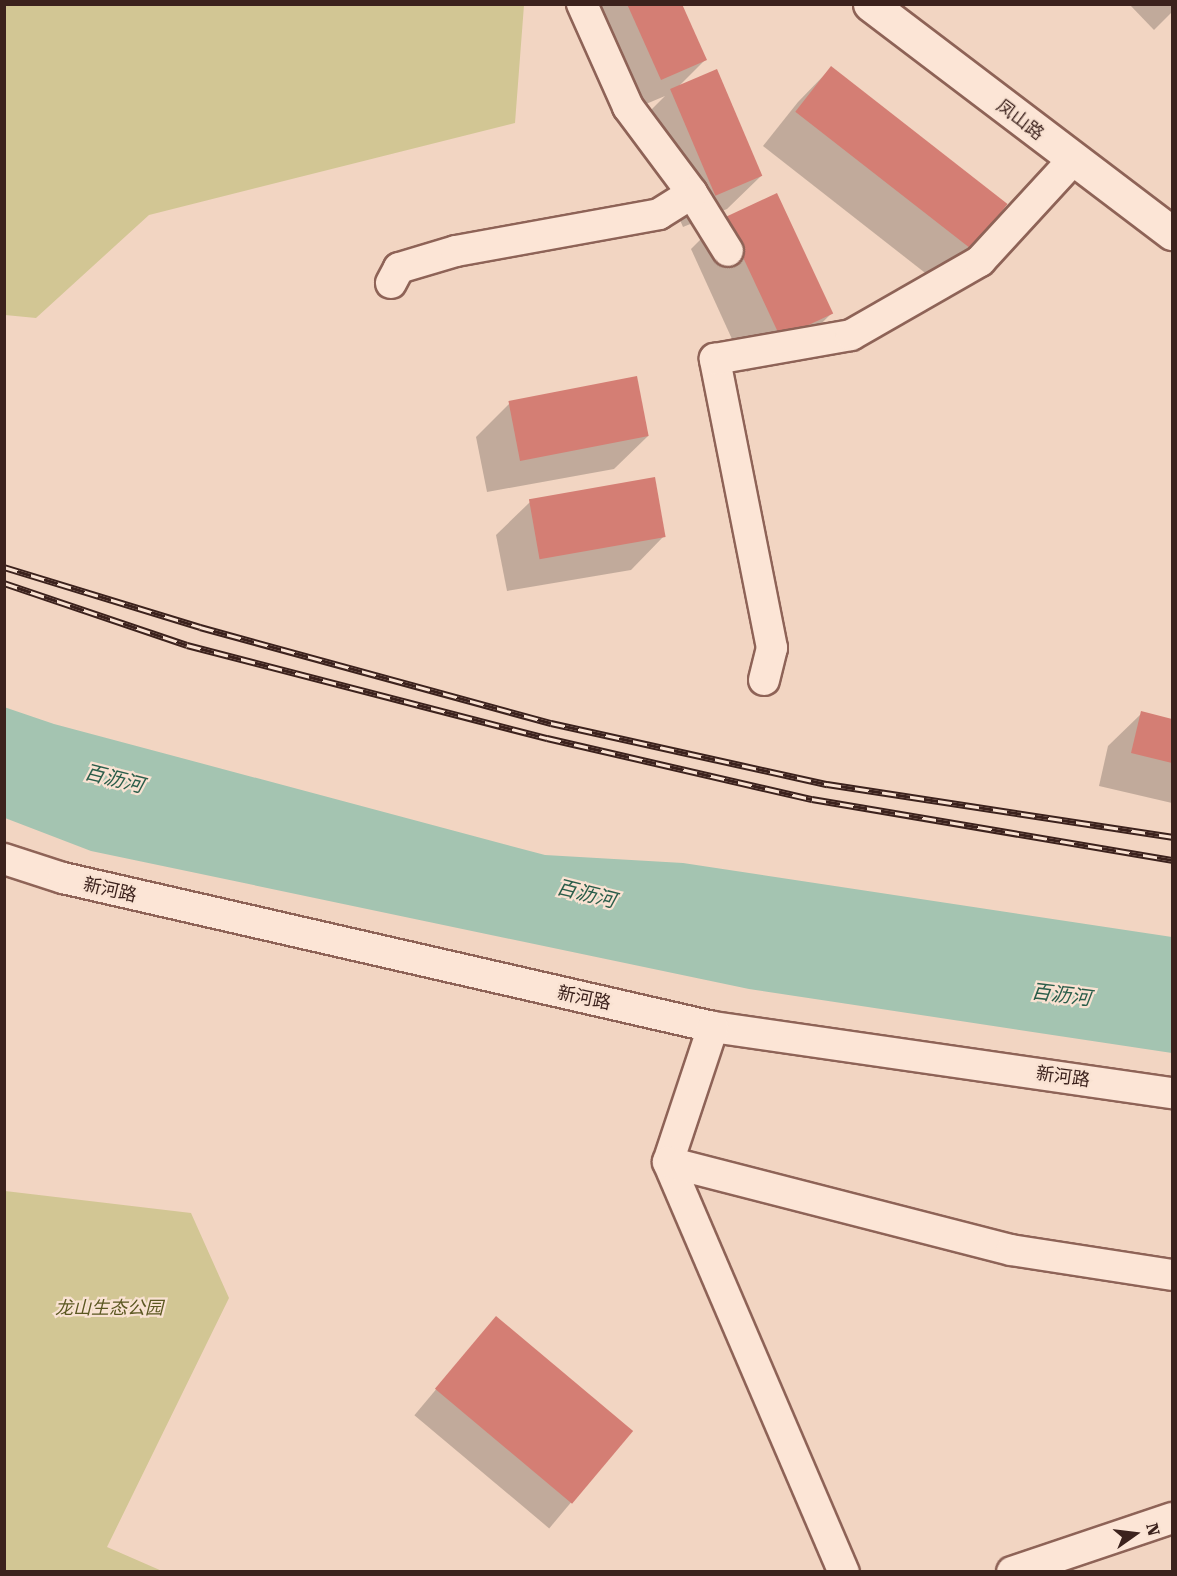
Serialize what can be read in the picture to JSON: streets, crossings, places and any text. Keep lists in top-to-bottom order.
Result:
{
  "streets": {
    "street": ["凤山路", "新河路"]
  },
  "water": ["百沥河"],
  "parks": ["龙山生态公园"],
  "north": "right"
}
